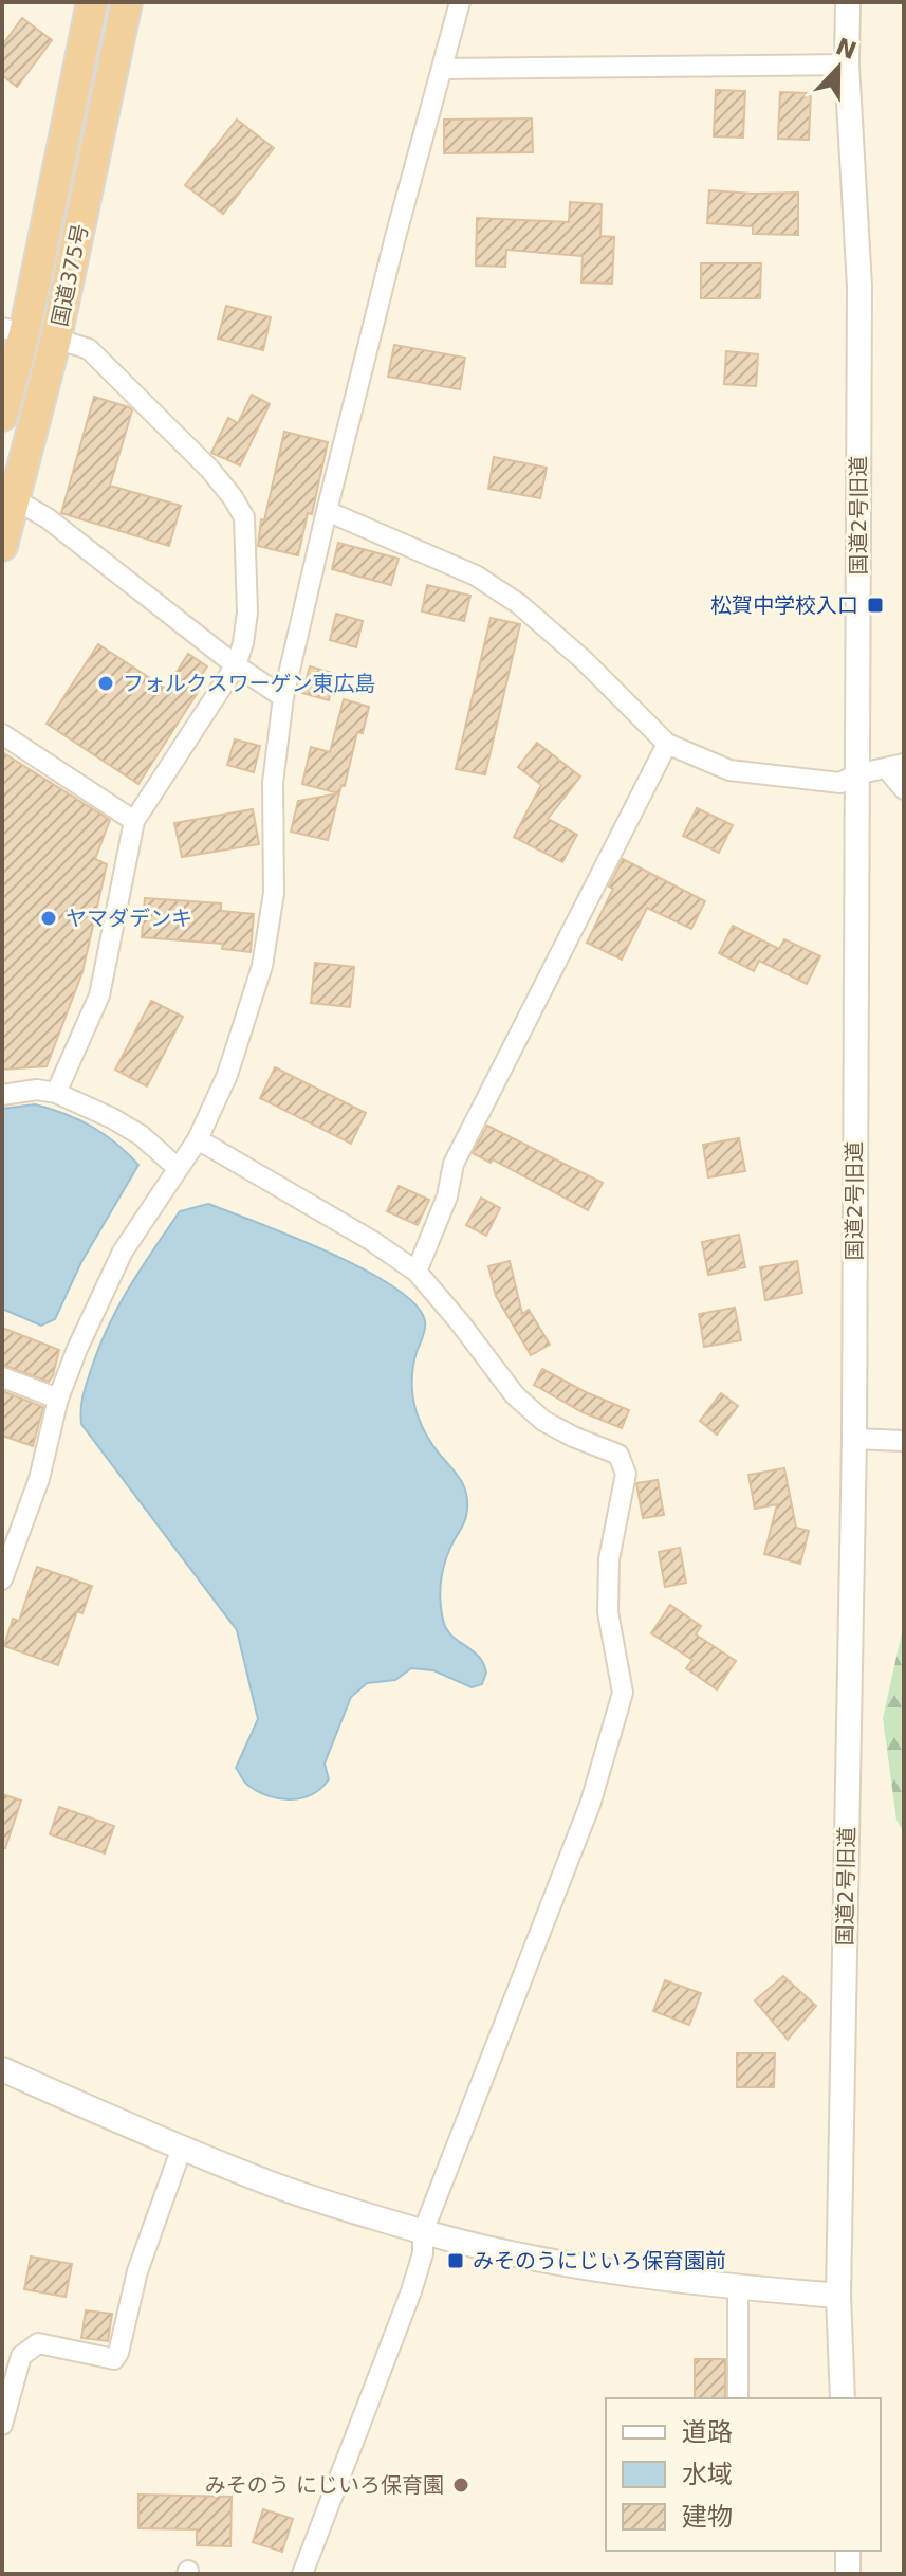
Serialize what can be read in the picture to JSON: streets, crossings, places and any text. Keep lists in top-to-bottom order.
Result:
{
  "streets": {
    "highway": ["国道375号"],
    "street": ["国道2号旧道"]
  },
  "places": {
    "transit": ["松賀中学校入口", "みそのうにじいろ保育園前"],
    "other": ["フォルクスワーゲン東広島", "ヤマダデンキ", "みそのう にじいろ保育園"]
  },
  "legend": ["道路", "水域", "建物"],
  "north": "top"
}
